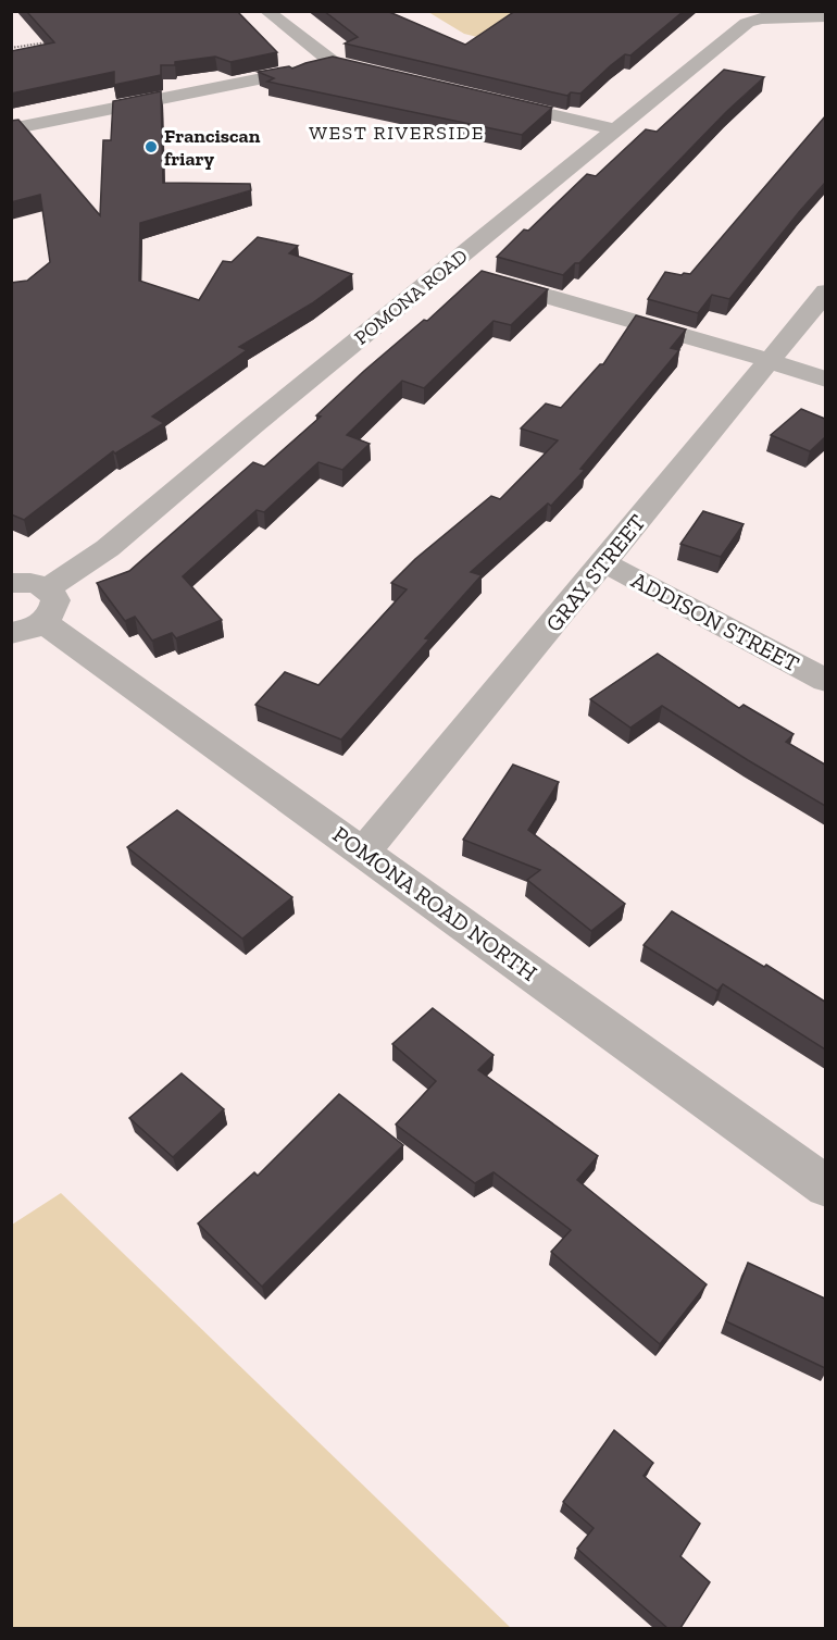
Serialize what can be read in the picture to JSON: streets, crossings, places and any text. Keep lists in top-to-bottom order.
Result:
{
  "streets": {
    "street": [
      "POMONA ROAD",
      "GRAY STREET",
      "ADDISON STREET",
      "POMONA ROAD NORTH"
    ]
  },
  "crossings": [
    ["POMONA ROAD", "POMONA ROAD NORTH"],
    ["GRAY STREET", "ADDISON STREET"],
    ["GRAY STREET", "POMONA ROAD NORTH"]
  ],
  "districts": ["WEST RIVERSIDE"],
  "places": ["Franciscan friary"]
}
